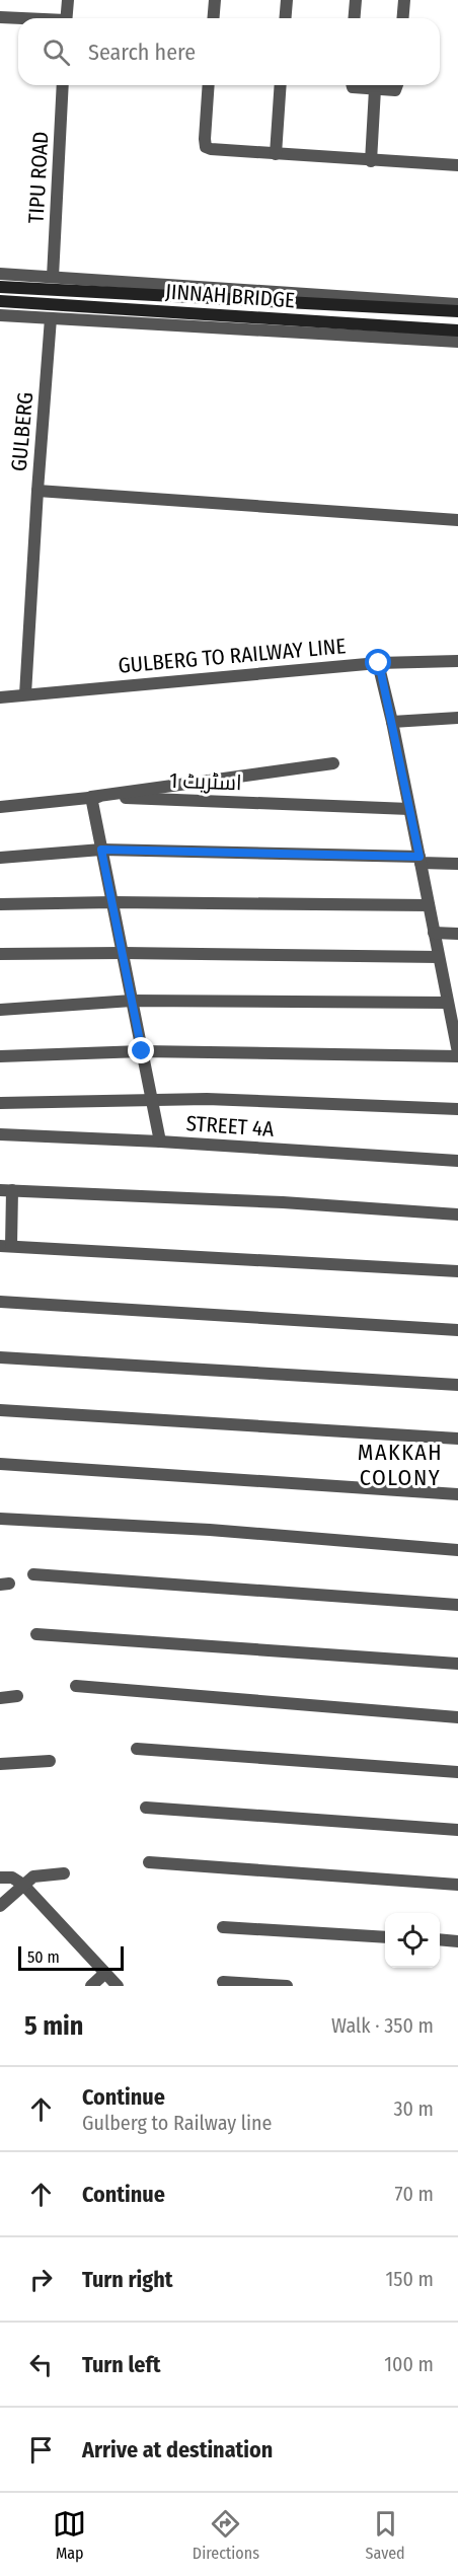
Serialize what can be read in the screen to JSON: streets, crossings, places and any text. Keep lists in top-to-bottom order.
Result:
{
  "streets": {
    "main road": ["JINNAH BRIDGE"],
    "street": [
      "TIPU ROAD",
      "GULBERG",
      "GULBERG TO RAILWAY LINE",
      "اسٹریٹ 1",
      "STREET 4A"
    ]
  },
  "crossings": [
    ["GULBERG", "GULBERG TO RAILWAY LINE"],
    ["GULBERG TO RAILWAY LINE", "اسٹریٹ 1"]
  ],
  "districts": ["MAKKAH COLONY"],
  "scale_bar": "50 m",
  "page": {
    "search": "Search here",
    "scale": "50 m",
    "heading": ["5 min", "Walk · 350 m"],
    "list": [
      ["Continue", "Gulberg to Railway line", "30 m"],
      ["Continue", "70 m"],
      ["Turn right", "150 m"],
      ["Turn left", "100 m"],
      "Arrive at destination"
    ],
    "nav": ["Map", "Directions", "Saved"]
  }
}
